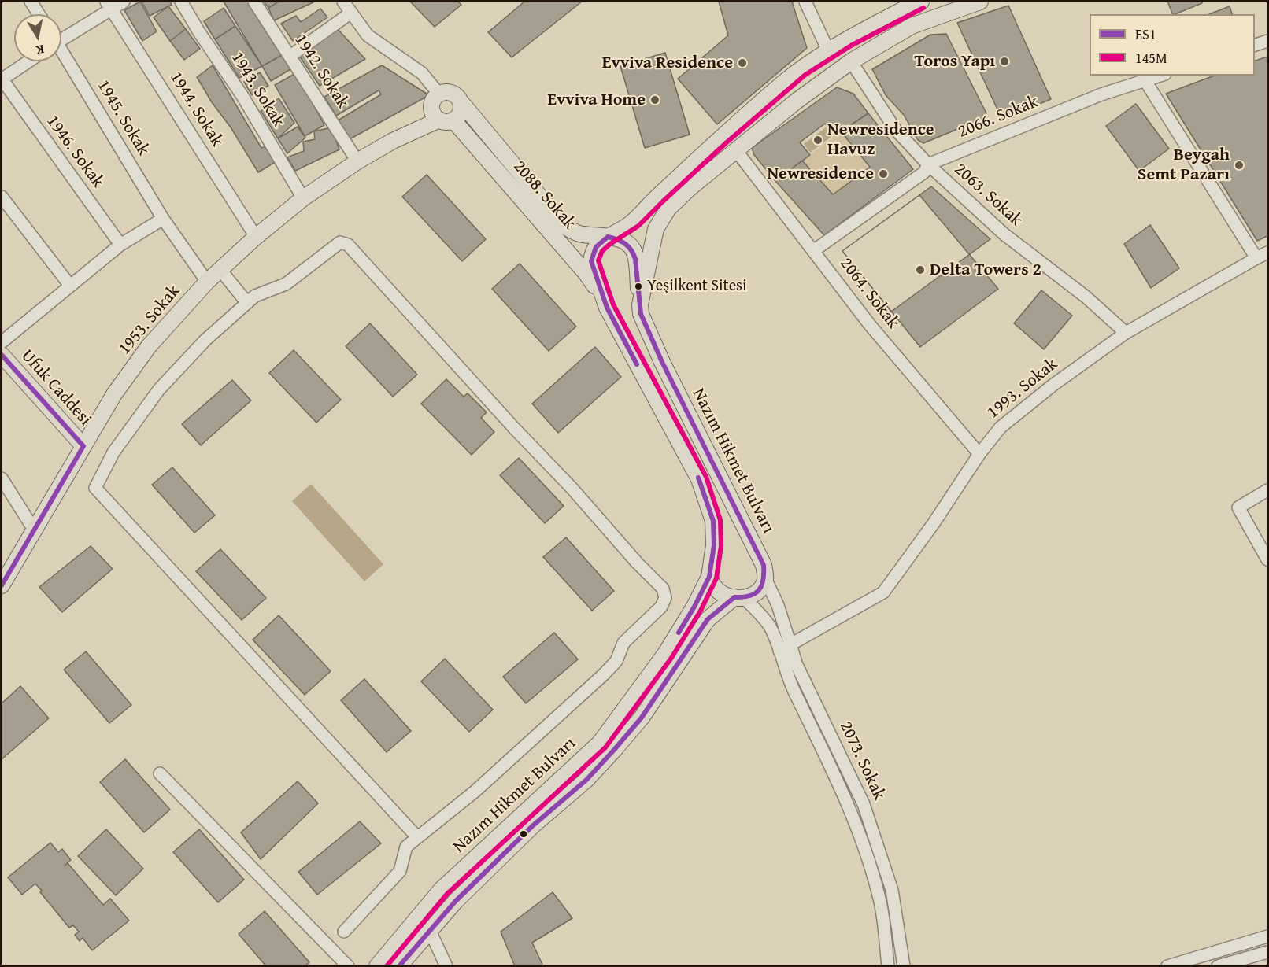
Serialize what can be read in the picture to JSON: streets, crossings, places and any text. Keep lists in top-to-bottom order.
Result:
{
  "streets": {
    "main road": [
      "2088. Sokak",
      "1953. Sokak",
      "Ufuk Caddesi",
      "Nazım Hikmet Bulvarı"
    ],
    "street": [
      "1942. Sokak",
      "1943. Sokak",
      "1944. Sokak",
      "2066. Sokak",
      "1945. Sokak",
      "1946. Sokak",
      "2063. Sokak",
      "2064. Sokak",
      "1993. Sokak",
      "2073. Sokak"
    ]
  },
  "crossings": [
    ["1942. Sokak", "1953. Sokak"],
    ["1943. Sokak", "1953. Sokak"],
    ["1944. Sokak", "1953. Sokak"],
    ["2066. Sokak", "2063. Sokak"],
    ["2066. Sokak", "2064. Sokak"],
    ["1945. Sokak", "1953. Sokak"],
    ["2088. Sokak", "1953. Sokak"],
    ["2088. Sokak", "Nazım Hikmet Bulvarı"],
    ["2063. Sokak", "1993. Sokak"],
    ["2063. Sokak", "Nazım Hikmet Bulvarı"],
    ["2064. Sokak", "1993. Sokak"],
    ["2064. Sokak", "Nazım Hikmet Bulvarı"],
    ["1953. Sokak", "Ufuk Caddesi"],
    ["1993. Sokak", "2073. Sokak"],
    ["Nazım Hikmet Bulvarı", "2073. Sokak"]
  ],
  "places": [
    "Toros Yapı",
    "Evviva Residence",
    "Evviva Home",
    "Newresidence Havuz",
    "Beygah Semt Pazarı",
    "Newresidence",
    "Delta Towers 2",
    "Yeşilkent Sitesi"
  ],
  "lines": ["transit line 145M", "transit line ES1"],
  "legend": ["ES1", "145M"],
  "north": "bottom"
}
